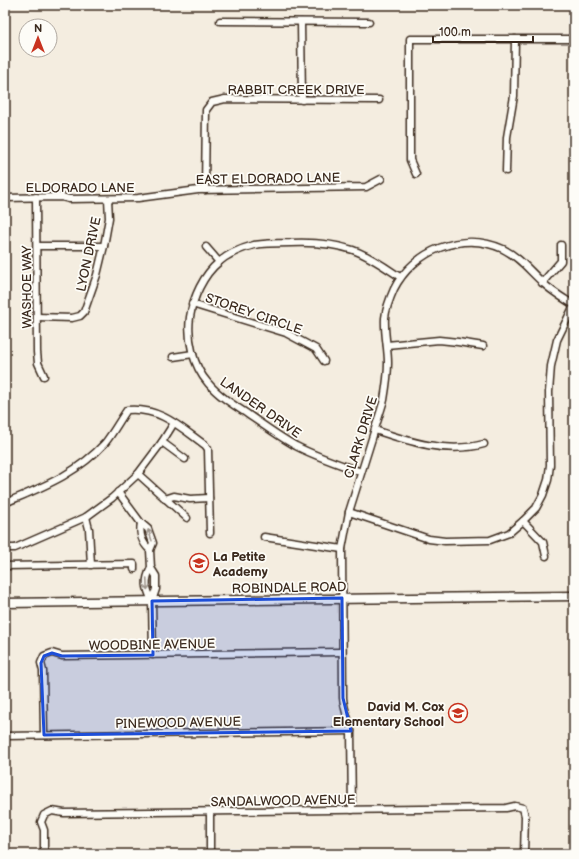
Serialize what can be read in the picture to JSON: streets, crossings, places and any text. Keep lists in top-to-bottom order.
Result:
{
  "streets": {
    "street": [
      "RABBIT CREEK DRIVE",
      "EAST ELDORADO LANE",
      "ELDORADO LANE",
      "LYON DRIVE",
      "WASHOE WAY",
      "STOREY CIRCLE",
      "LANDER DRIVE",
      "CLARK DRIVE",
      "ROBINDALE ROAD",
      "WOODBINE AVENUE",
      "PINEWOOD AVENUE",
      "SANDALWOOD AVENUE"
    ]
  },
  "crossings": [
    ["RABBIT CREEK DRIVE", "EAST ELDORADO LANE"],
    ["EAST ELDORADO LANE", "ELDORADO LANE"],
    ["ELDORADO LANE", "LYON DRIVE"],
    ["ELDORADO LANE", "WASHOE WAY"],
    ["LYON DRIVE", "WASHOE WAY"],
    ["STOREY CIRCLE", "LANDER DRIVE"],
    ["LANDER DRIVE", "CLARK DRIVE"],
    ["CLARK DRIVE", "ROBINDALE ROAD"],
    ["CLARK DRIVE", "WOODBINE AVENUE"],
    ["CLARK DRIVE", "PINEWOOD AVENUE"],
    ["CLARK DRIVE", "SANDALWOOD AVENUE"],
    ["WOODBINE AVENUE", "PINEWOOD AVENUE"]
  ],
  "places": {
    "school or university": ["La Petite Academy", "David M. Cox Elementary School"]
  },
  "scale_bar": "100 m",
  "north": "top"
}
